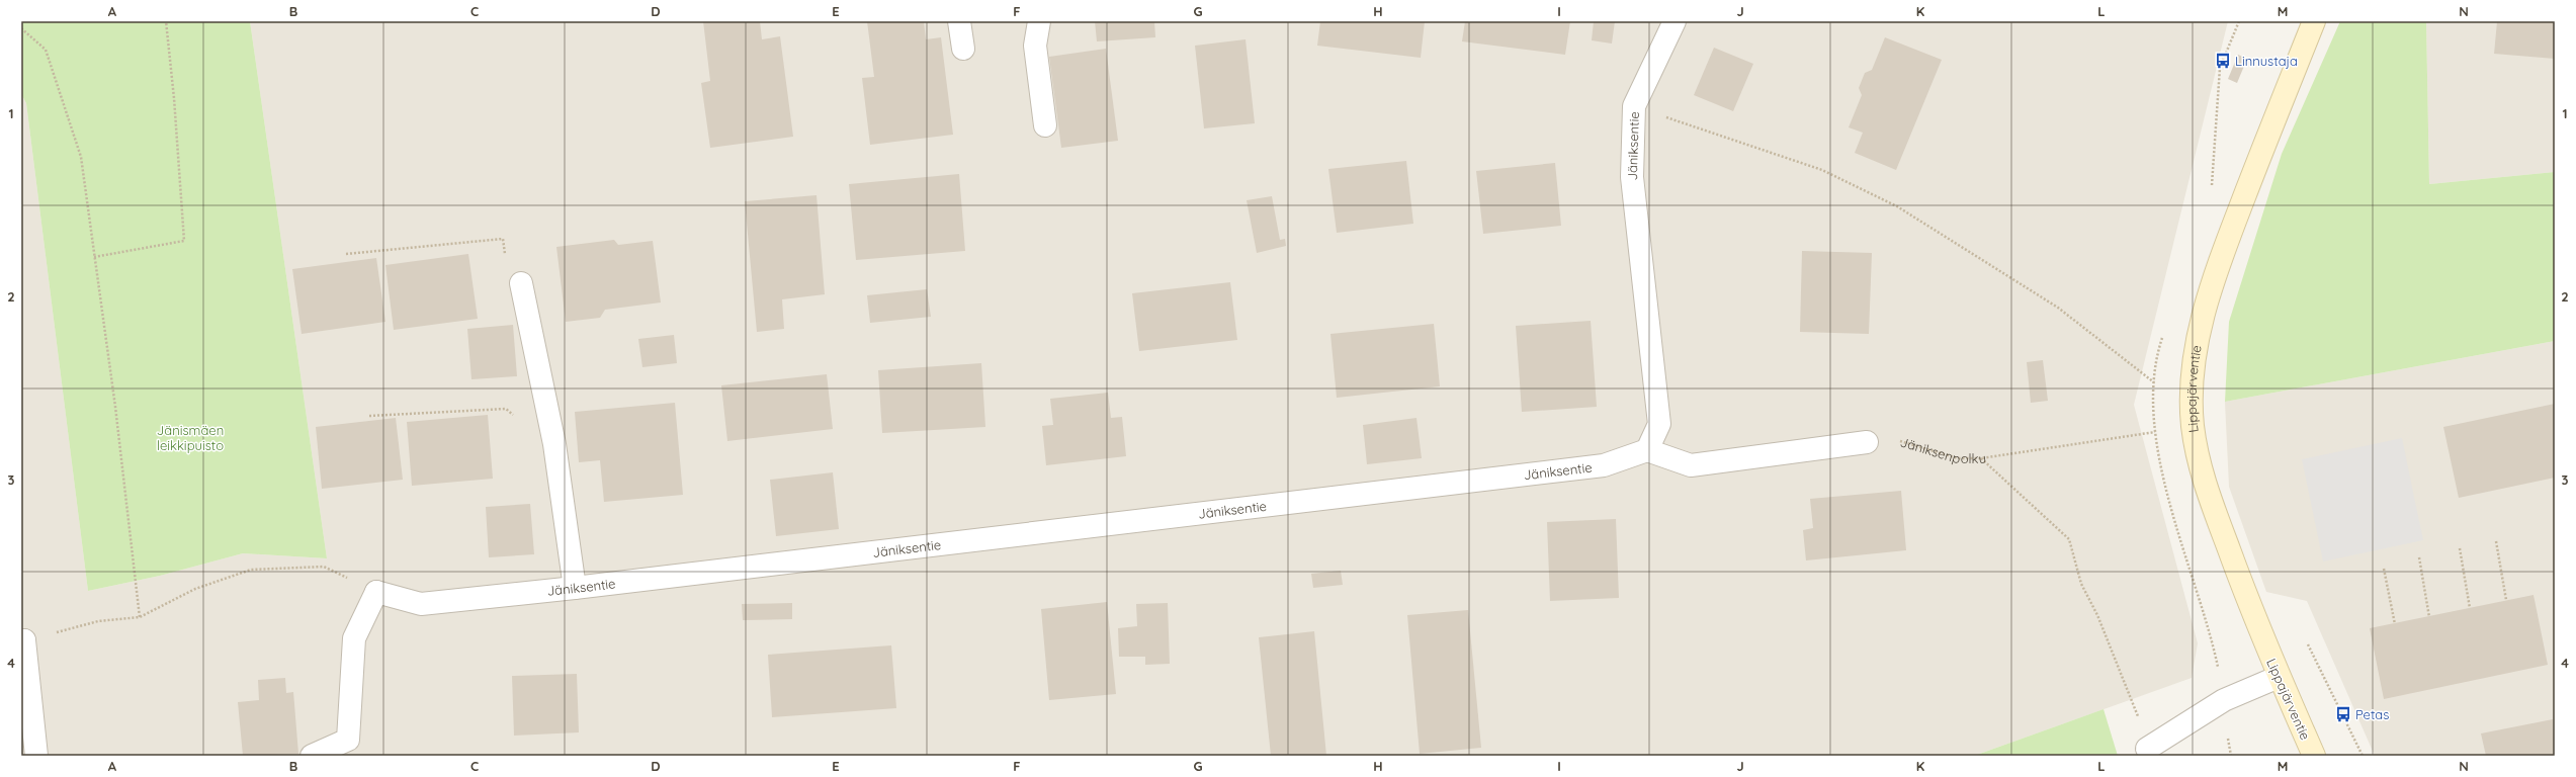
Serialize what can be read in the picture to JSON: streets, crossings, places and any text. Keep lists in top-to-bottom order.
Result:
{
  "streets": {
    "main road": ["Lippajärventie"],
    "street": ["Jäniksentie"],
    "path": ["Jäniksenpolku"]
  },
  "crossings": [
    ["Lippajärventie", "Jäniksenpolku"]
  ],
  "parks": ["Jänismäen leikkipuisto"],
  "places": {
    "bus stop": ["Linnustaja", "Petas"]
  },
  "grid": {
    "columns": [
      "A",
      "B",
      "C",
      "D",
      "E",
      "F",
      "G",
      "H",
      "I",
      "J",
      "K",
      "L",
      "M",
      "N"
    ],
    "rows": [
      "1",
      "2",
      "3",
      "4"
    ]
  }
}
